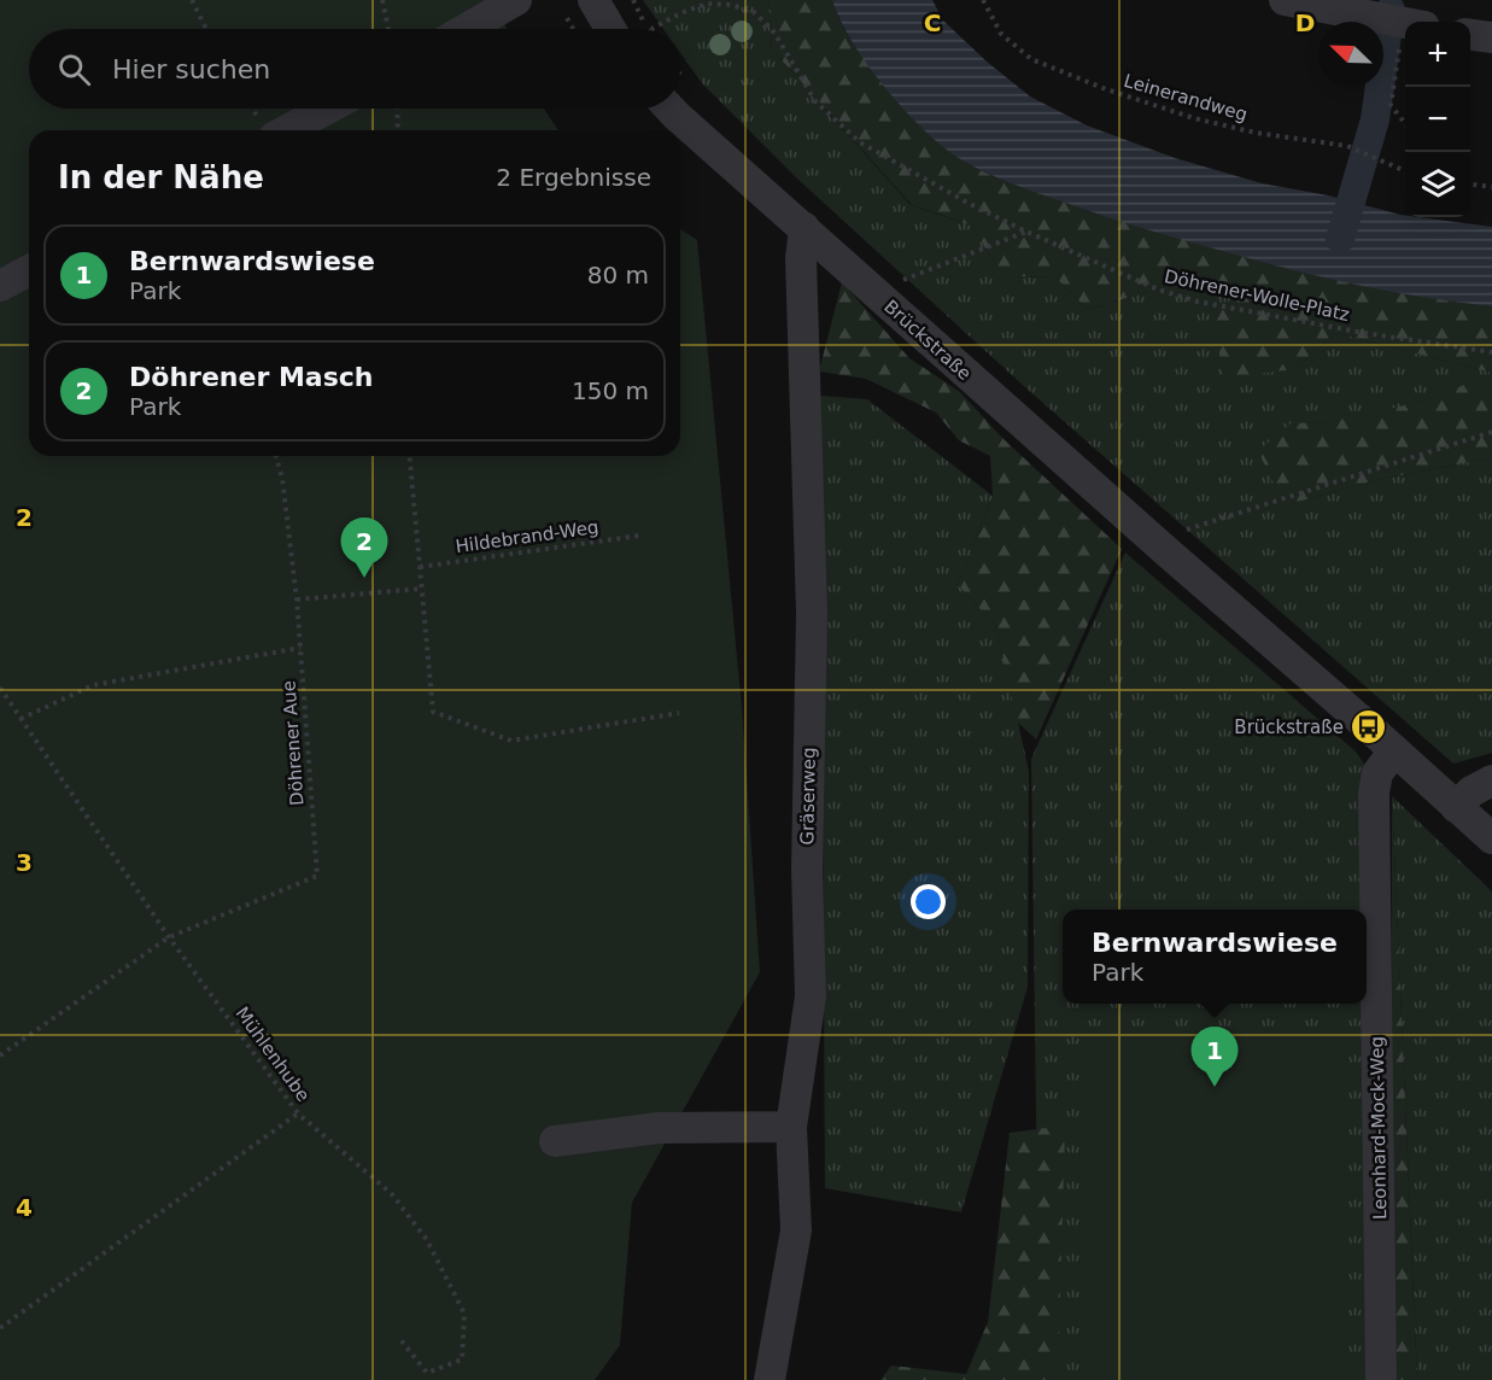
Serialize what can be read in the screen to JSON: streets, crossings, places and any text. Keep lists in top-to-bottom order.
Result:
{
  "streets": {
    "street": ["Brückstraße", "Gräserweg", "Leonhard-Mock-Weg"],
    "path": [
      "Leinerandweg",
      "Döhrener-Wolle-Platz",
      "Hildebrand-Weg",
      "Döhrener Aue",
      "Mühlenhube"
    ]
  },
  "crossings": [
    ["Brückstraße", "Gräserweg"],
    ["Brückstraße", "Leonhard-Mock-Weg"],
    ["Döhrener Aue", "Mühlenhube"]
  ],
  "places": {
    "bus stop": ["Brückstraße"]
  },
  "north": "top left",
  "page": {
    "map_buttons": ["+", "−"],
    "search": "Hier suchen",
    "heading": ["In der Nähe", "2 Ergebnisse"],
    "list": [
      {
        "mark": "1",
        "name": "Bernwardswiese",
        "note": "Park",
        "value": "80 m"
      },
      {
        "mark": "2",
        "name": "Döhrener Masch",
        "note": "Park",
        "value": "150 m"
      }
    ],
    "pins": ["2", "1"],
    "popup": ["Bernwardswiese", "Park"]
  },
  "grid": {
    "columns": ["C", "D"],
    "rows": ["2", "3", "4"]
  }
}
